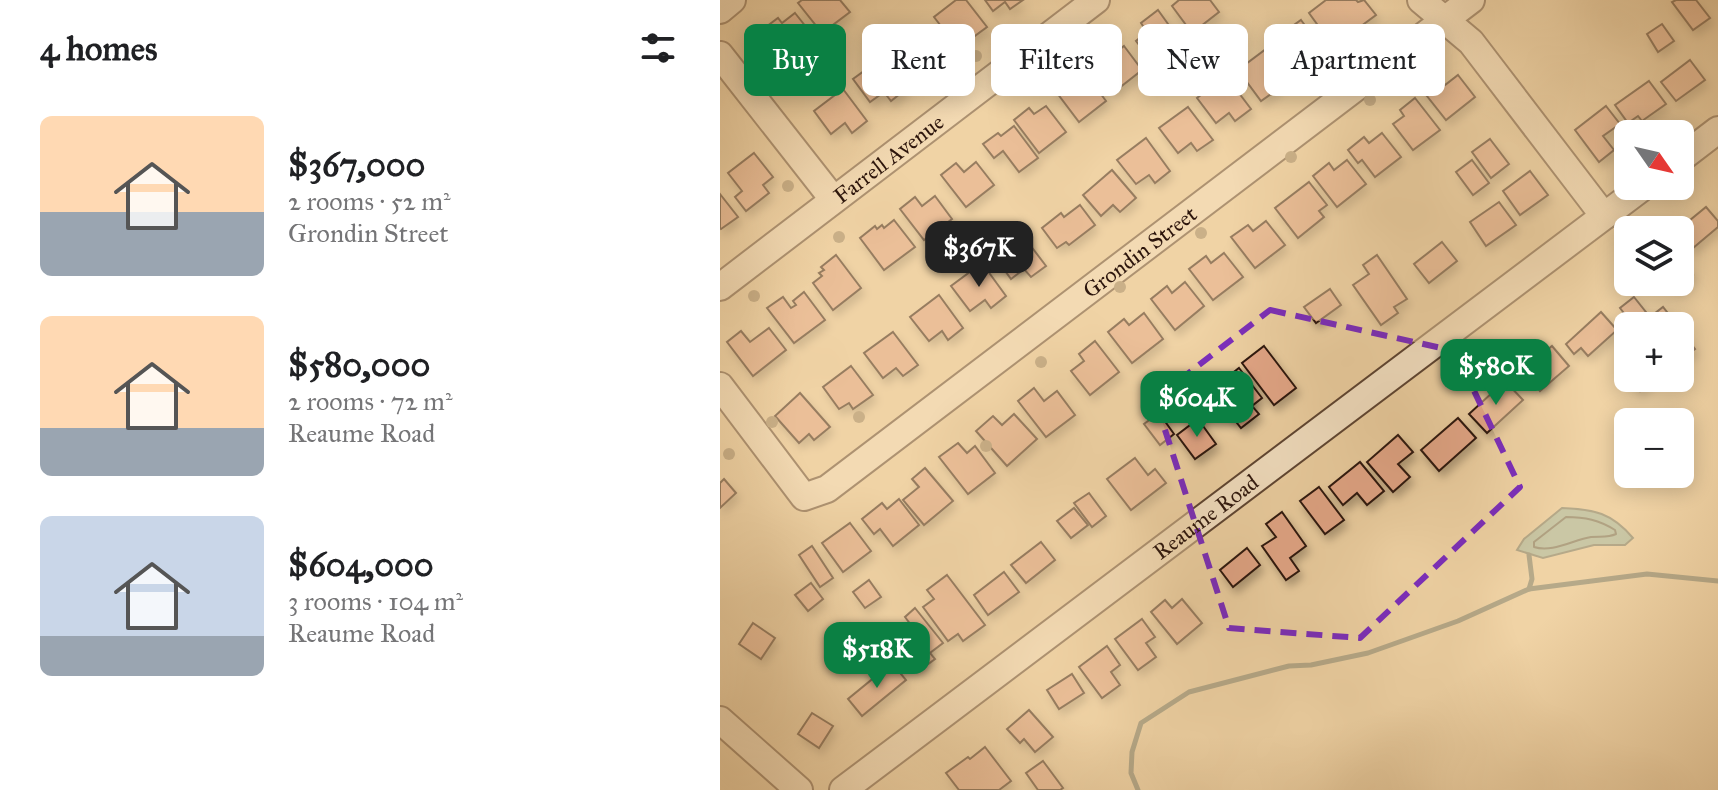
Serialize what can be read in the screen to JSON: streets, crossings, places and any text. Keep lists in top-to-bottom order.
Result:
{
  "streets": {
    "street": ["Farrell Avenue", "Grondin Street", "Reaume Road"]
  },
  "north": "bottom right",
  "page": {
    "heading": "4 homes",
    "chip": [
      "Buy",
      "Rent",
      "Filters",
      "New",
      "Apartment"
    ],
    "list": [
      {
        "name": "$367,000",
        "note": "2 rooms · 52 m² · Grondin Street"
      },
      {
        "name": "$580,000",
        "note": "2 rooms · 72 m² · Reaume Road"
      },
      {
        "name": "$604,000",
        "note": "3 rooms · 104 m² · Reaume Road"
      }
    ],
    "map_buttons": ["+", "−"],
    "price": [
      "$367K",
      "$580K",
      "$604K",
      "$518K"
    ]
  }
}
